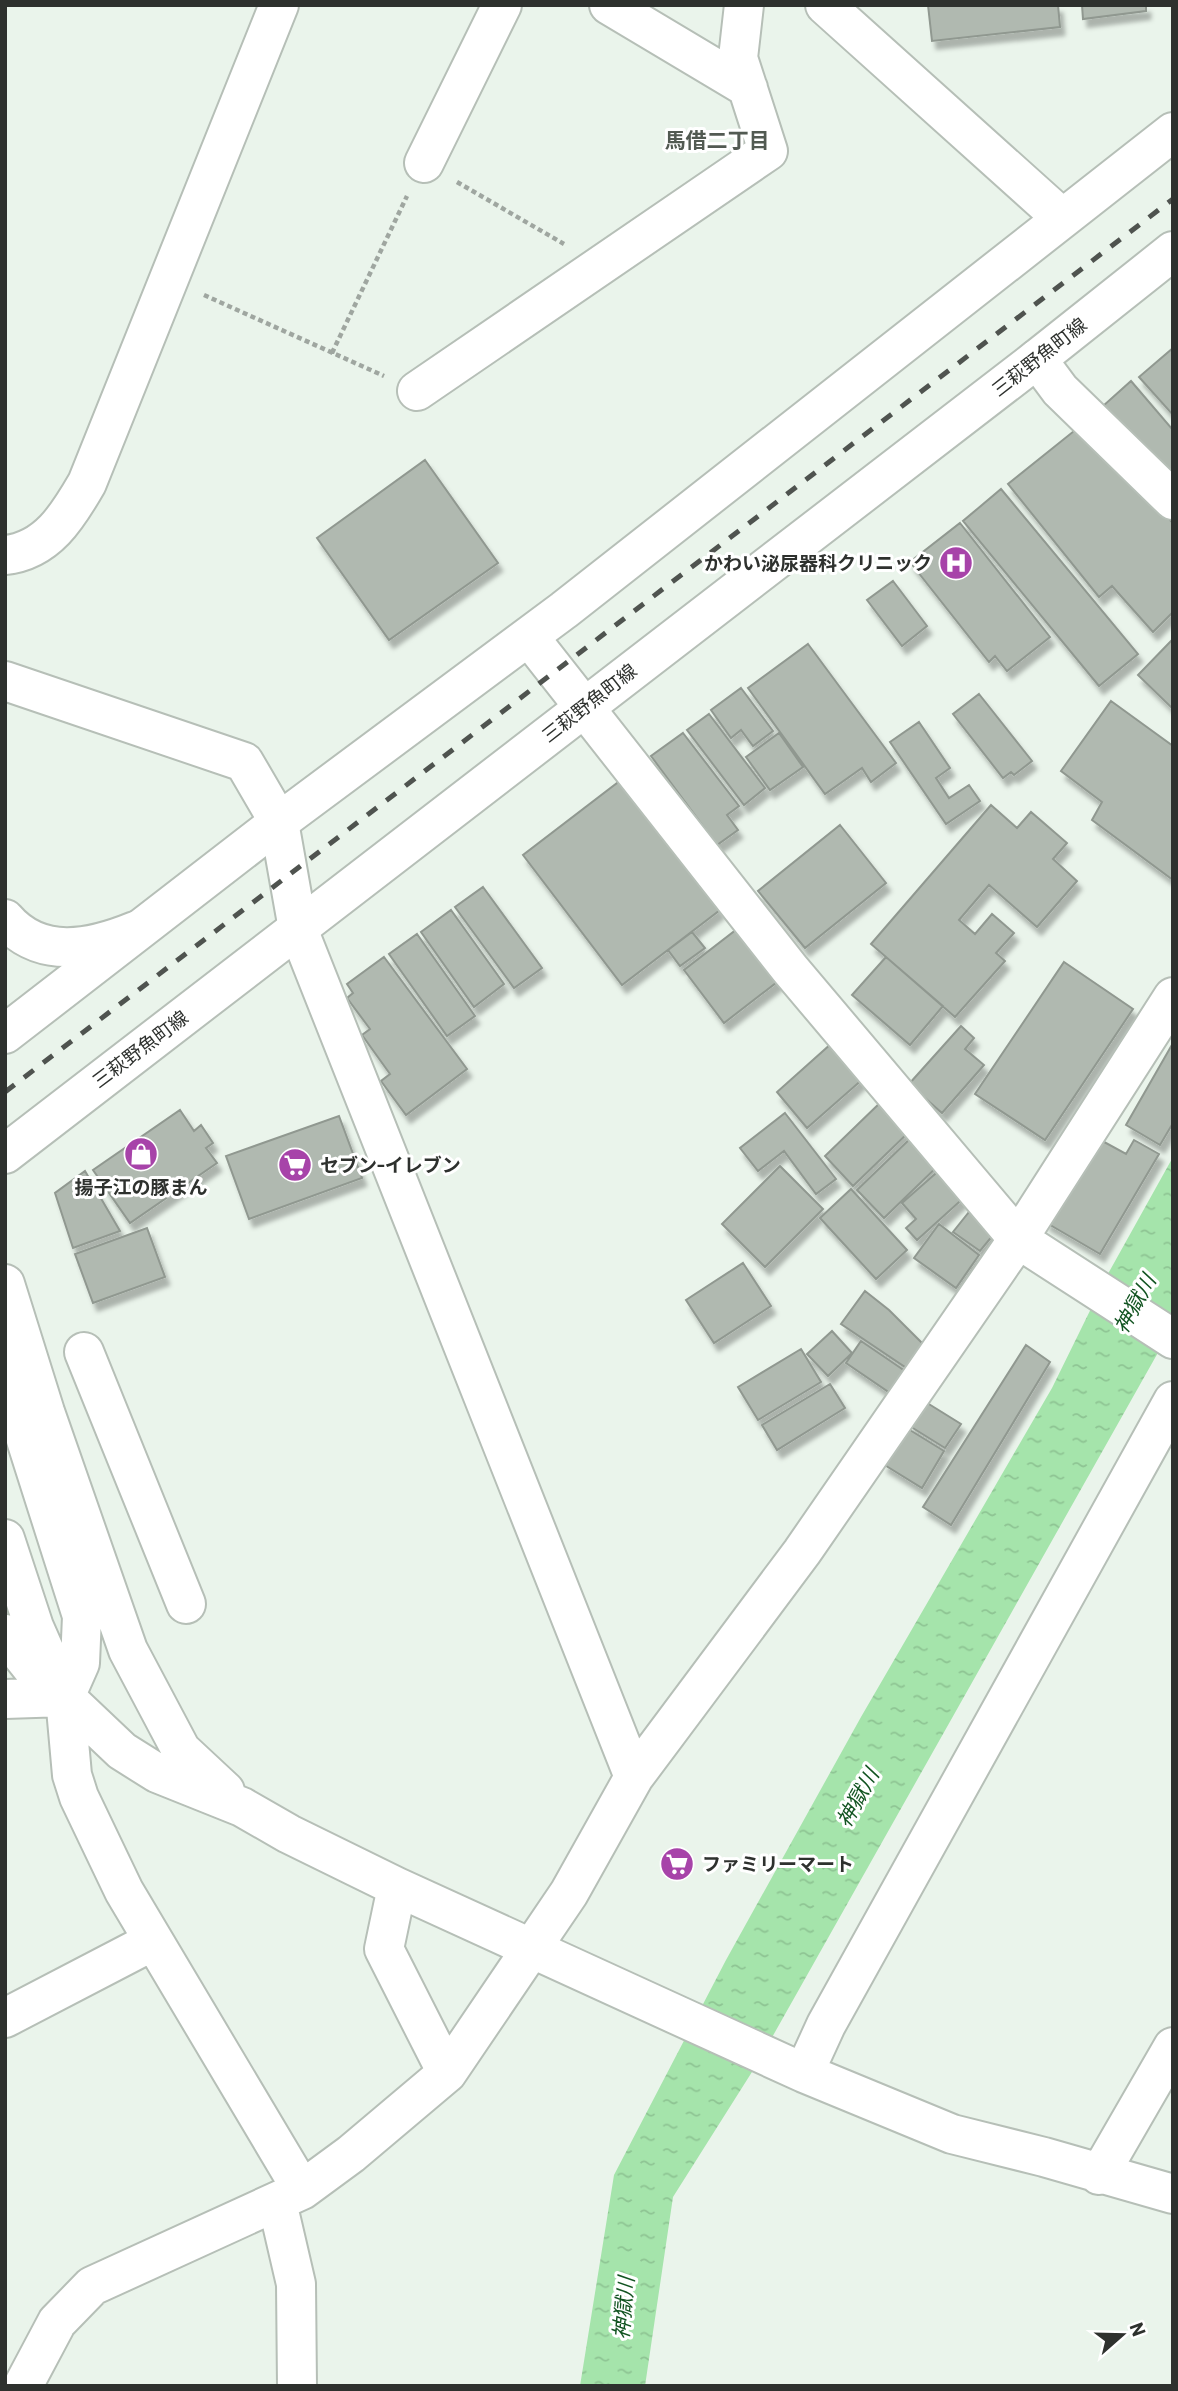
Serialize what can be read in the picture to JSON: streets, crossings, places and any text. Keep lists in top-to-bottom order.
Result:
{
  "streets": {
    "street": ["三萩野魚町線"]
  },
  "districts": ["馬借二丁目"],
  "water": ["神獄川"],
  "places": {
    "hospital": ["かわい泌尿器科クリニック"],
    "shop": ["揚子江の豚まん"],
    "supermarket": ["セブン-イレブン", "ファミリーマート"]
  },
  "north": "right"
}
